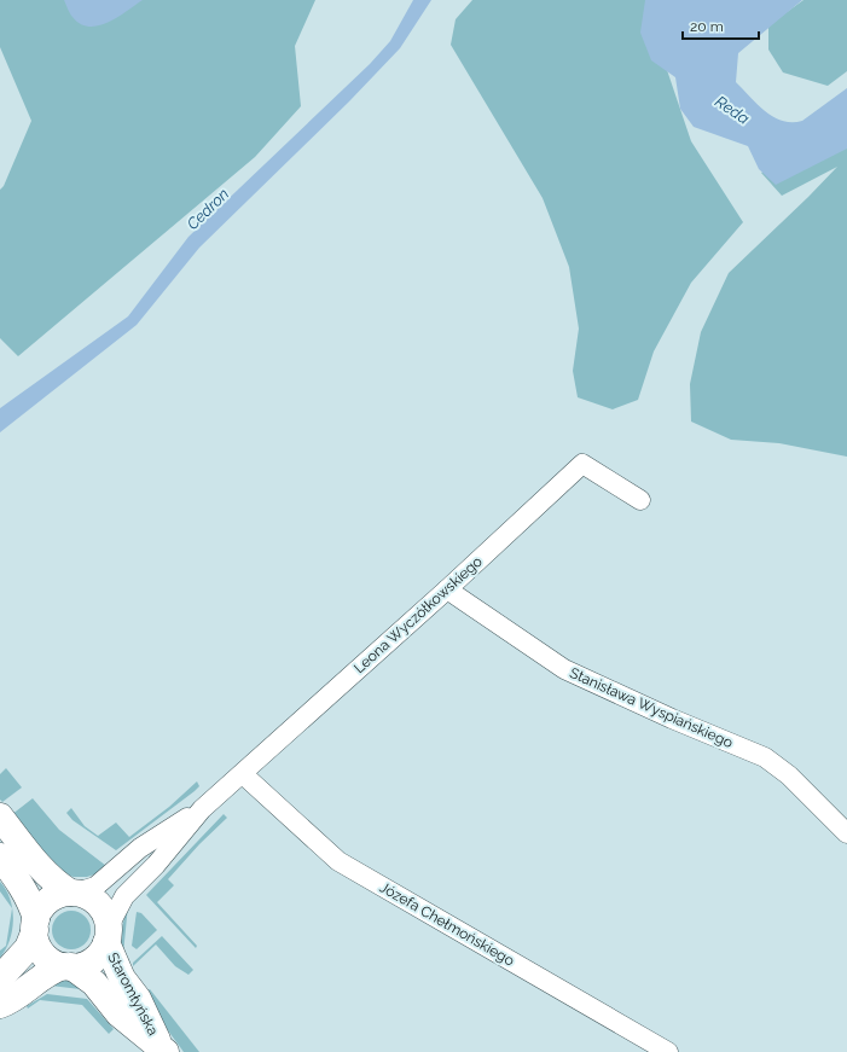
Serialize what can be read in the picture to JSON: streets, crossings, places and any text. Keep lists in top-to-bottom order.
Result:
{
  "streets": {
    "main road": ["Staromłyńska"],
    "street": ["Leona Wyczółkowskiego", "Stanisława Wyspiańskiego", "Józefa Chełmońskiego"]
  },
  "crossings": [
    ["Leona Wyczółkowskiego", "Stanisława Wyspiańskiego"],
    ["Leona Wyczółkowskiego", "Józefa Chełmońskiego"],
    ["Leona Wyczółkowskiego", "Staromłyńska"]
  ],
  "water": ["Reda", "Cedron"],
  "scale_bar": "20 m"
}
